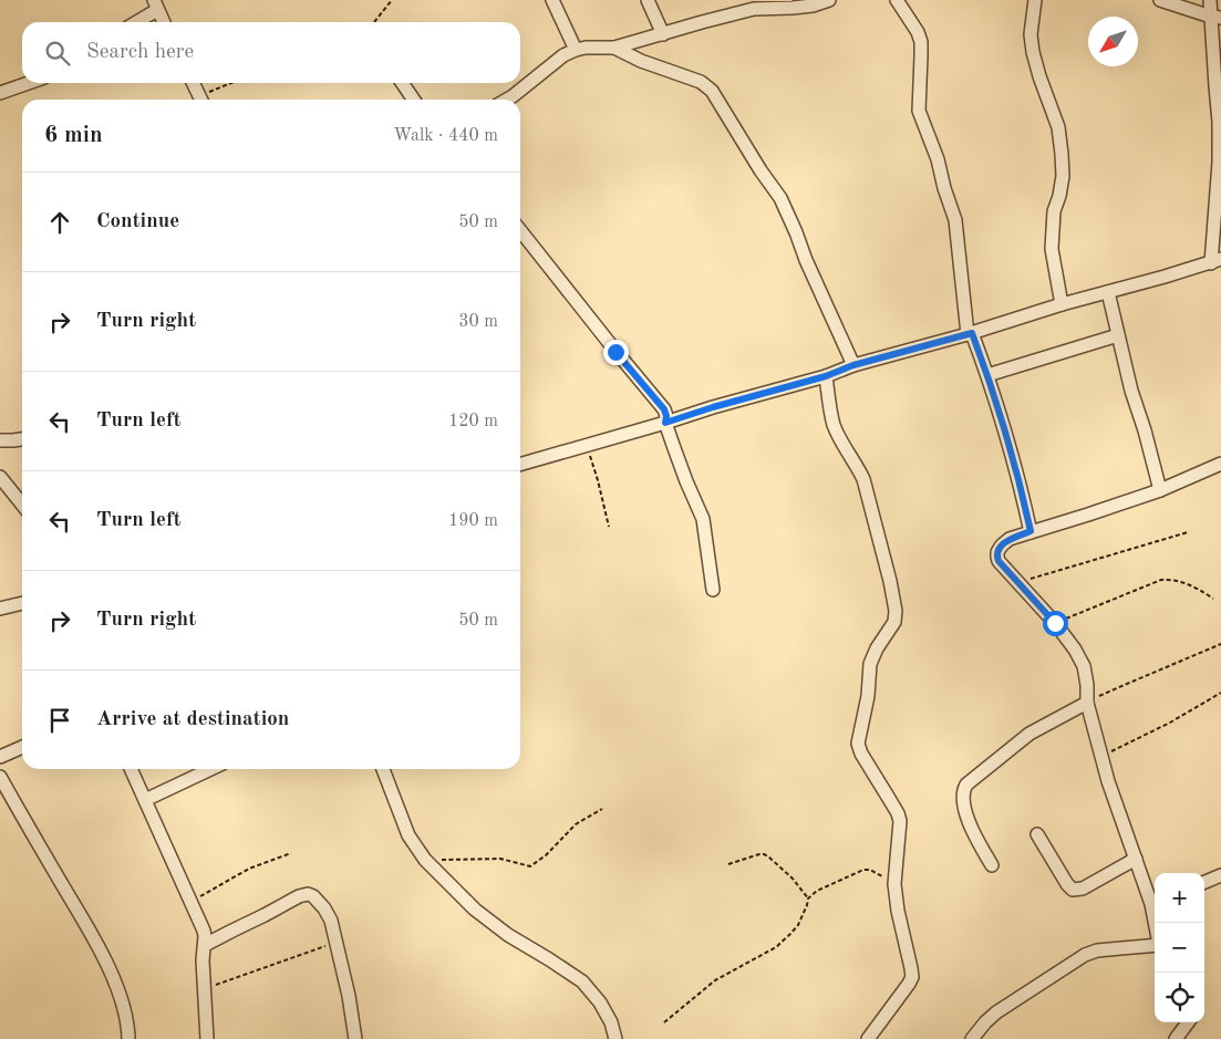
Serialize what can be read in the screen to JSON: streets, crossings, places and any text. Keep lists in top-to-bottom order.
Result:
{
  "north": "bottom left",
  "page": {
    "search": "Search here",
    "heading": ["6 min", "Walk · 440 m"],
    "list": [
      ["Continue", "50 m"],
      ["Turn right", "30 m"],
      ["Turn left", "120 m"],
      ["Turn left", "190 m"],
      ["Turn right", "50 m"],
      "Arrive at destination"
    ],
    "map_buttons": ["+", "−"]
  }
}
